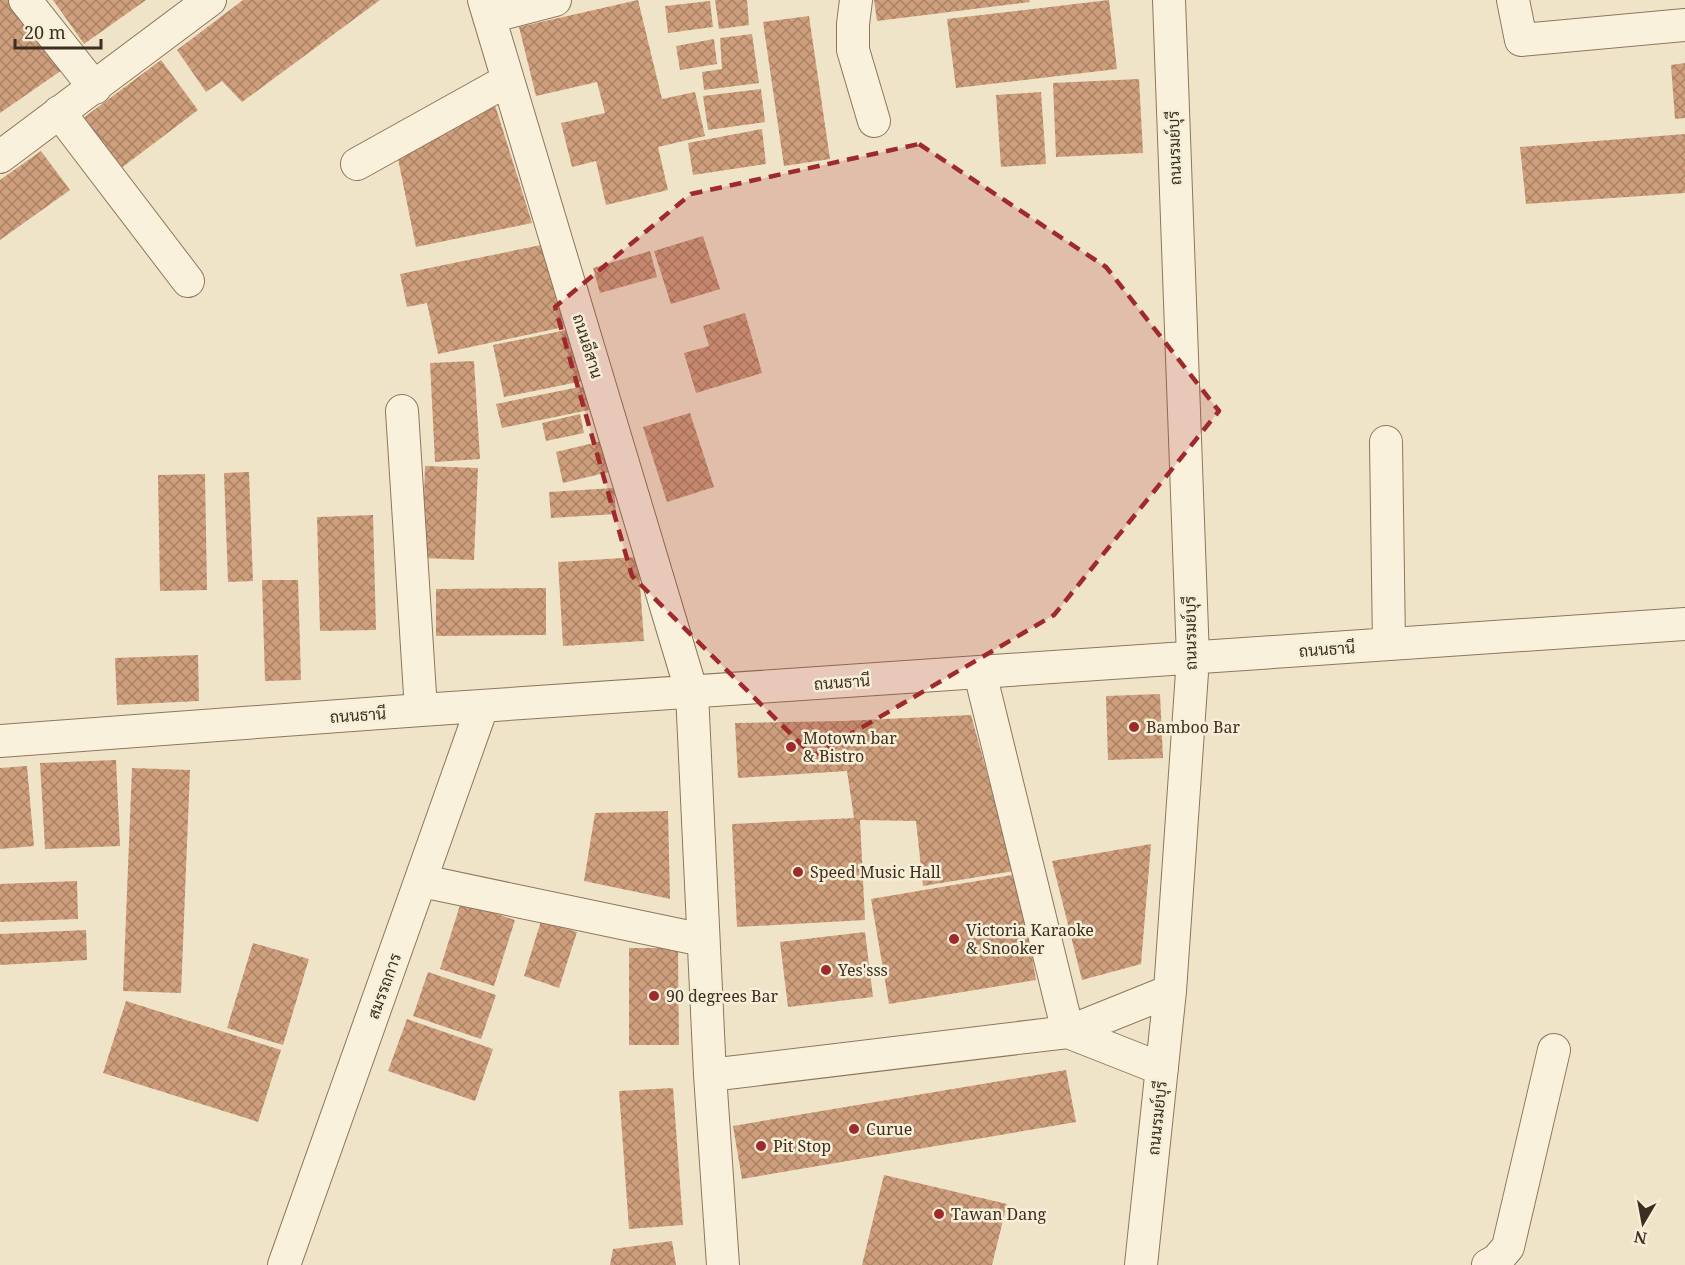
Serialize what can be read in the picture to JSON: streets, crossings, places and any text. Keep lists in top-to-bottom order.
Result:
{
  "streets": {
    "street": [
      "ถนนรมย์บุรี",
      "ถนนอีสาน",
      "ถนนธานี",
      "สมรรถการ"
    ]
  },
  "crossings": [
    ["ถนนรมย์บุรี", "ถนนธานี"],
    ["ถนนอีสาน", "ถนนธานี"],
    ["ถนนธานี", "สมรรถการ"]
  ],
  "places": [
    "Bamboo Bar",
    "Motown bar & Bistro",
    "Speed Music Hall",
    "Victoria Karaoke & Snooker",
    "Yes'sss",
    "90 degrees Bar",
    "Curue",
    "Pit Stop",
    "Tawan Dang"
  ],
  "scale_bar": "20 m",
  "north": "bottom"
}
